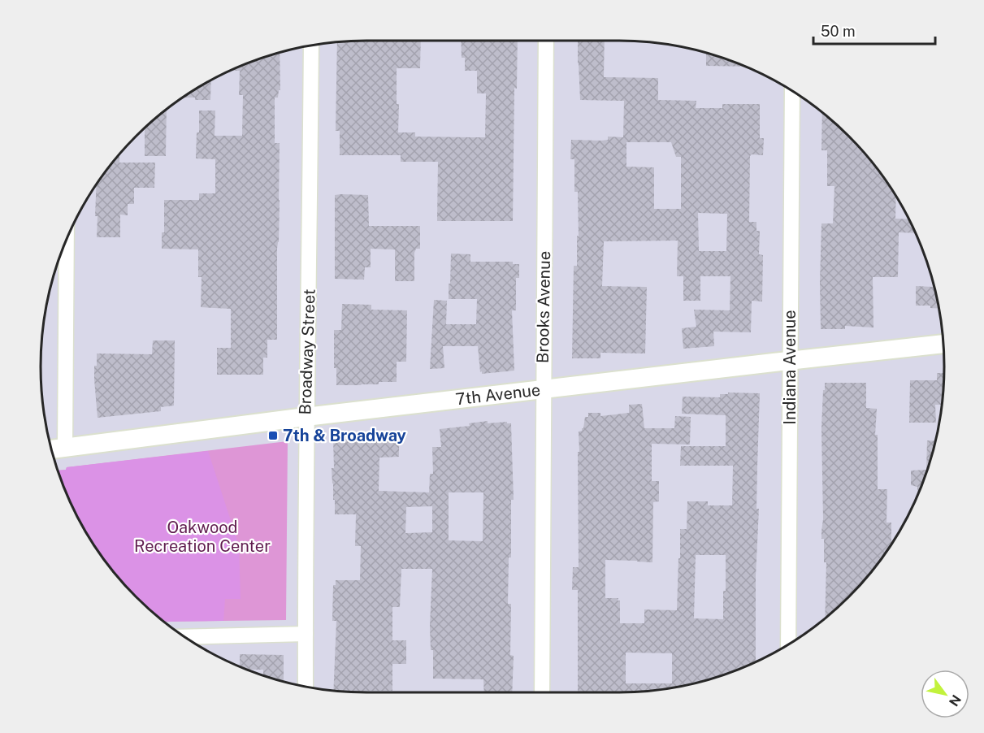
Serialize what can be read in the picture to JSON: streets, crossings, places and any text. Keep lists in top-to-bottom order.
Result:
{
  "streets": {
    "street": [
      "Brooks Avenue",
      "Broadway Street",
      "Indiana Avenue",
      "7th Avenue"
    ]
  },
  "crossings": [
    ["Brooks Avenue", "7th Avenue"],
    ["Broadway Street", "7th Avenue"],
    ["Indiana Avenue", "7th Avenue"]
  ],
  "parks": ["Oakwood Recreation Center"],
  "places": {
    "transit": ["7th & Broadway"]
  },
  "scale_bar": "50 m",
  "north": "bottom right"
}
